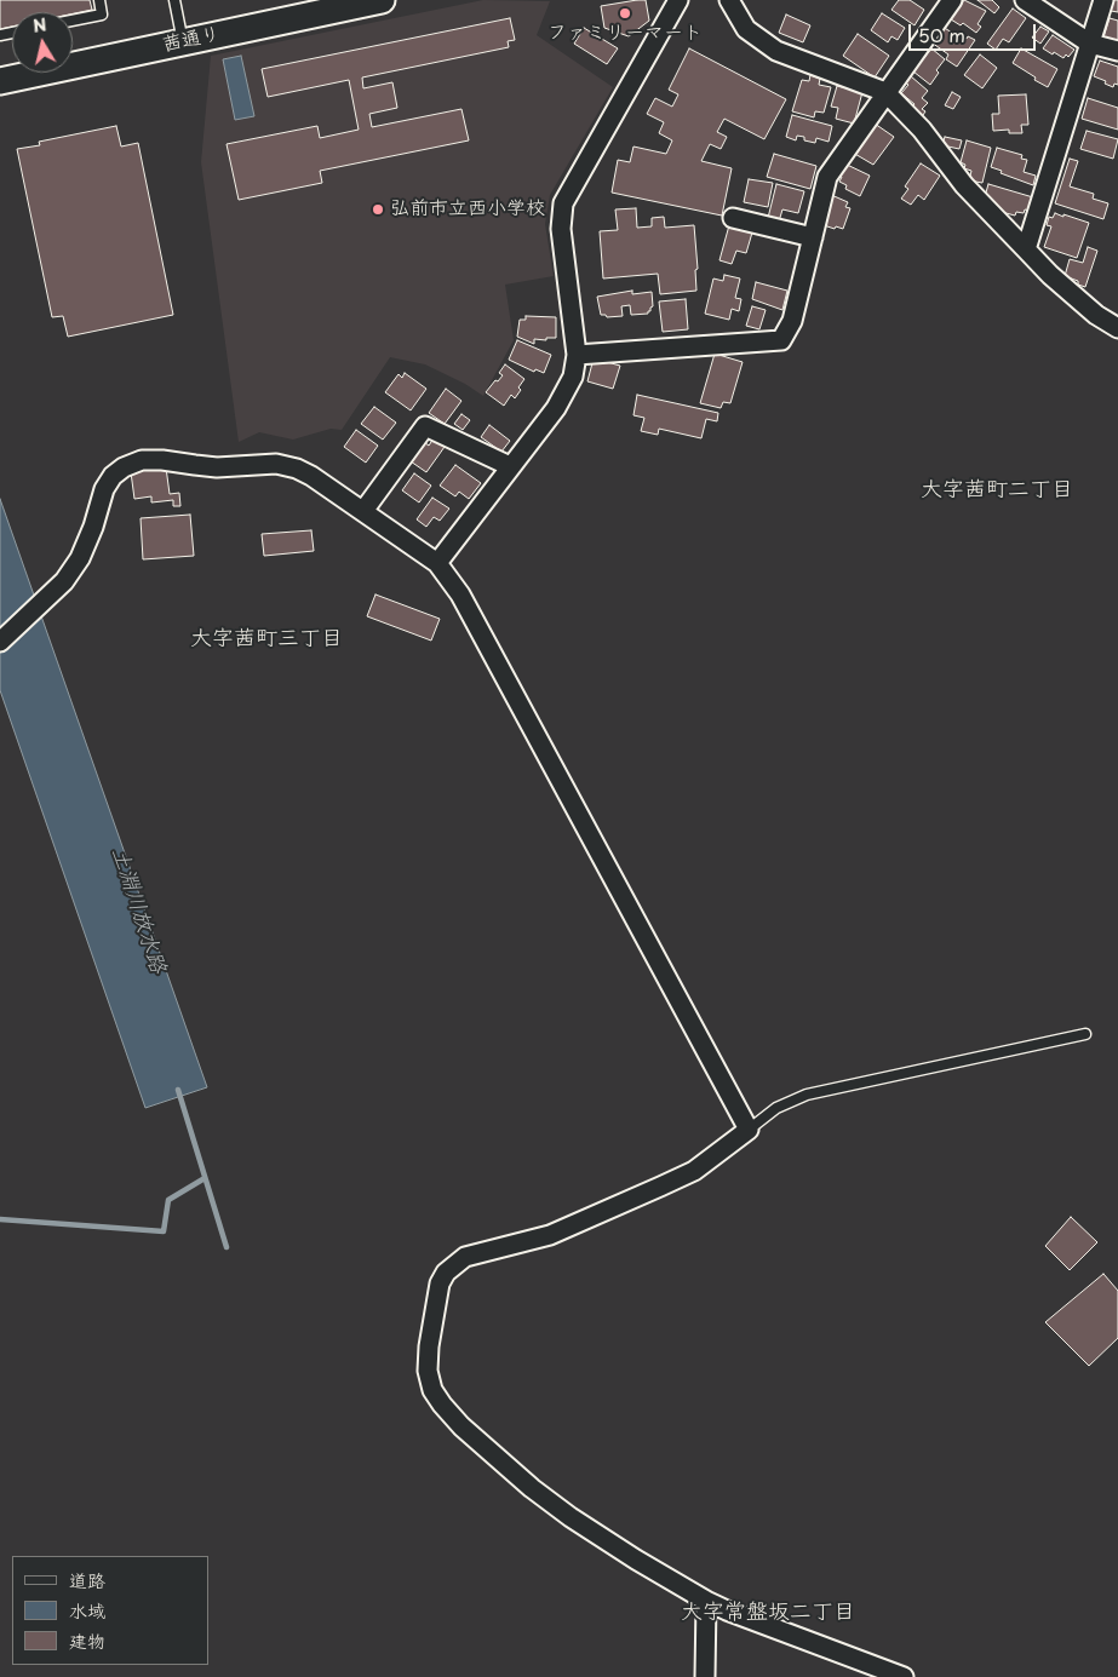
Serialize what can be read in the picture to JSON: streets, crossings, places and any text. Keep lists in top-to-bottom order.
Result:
{
  "streets": {
    "street": ["茜通り"]
  },
  "districts": ["大字茜町二丁目", "大字茜町三丁目", "大字常盤坂二丁目"],
  "water": ["土淵川放水路"],
  "places": ["ファミリーマート", "弘前市立西小学校"],
  "legend": ["道路", "水域", "建物"],
  "scale_bar": "50 m",
  "north": "top"
}
